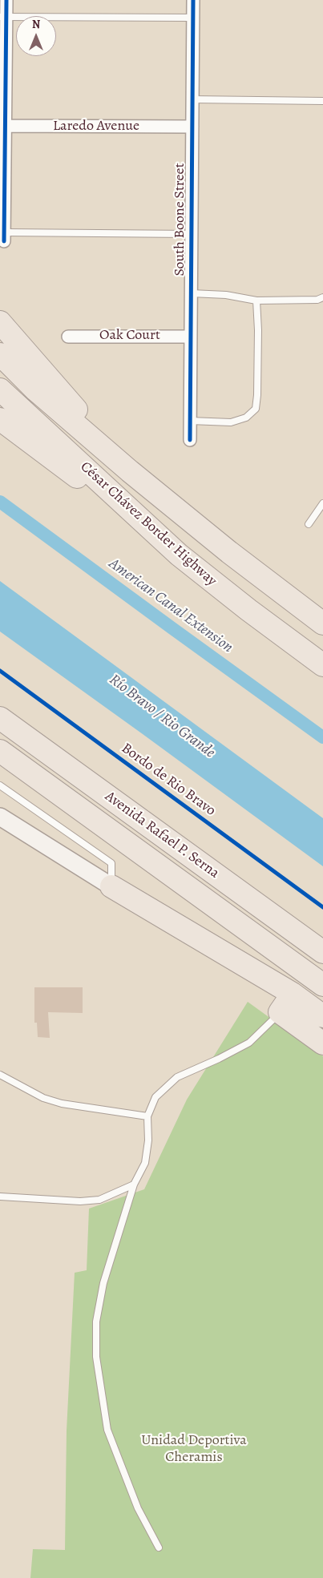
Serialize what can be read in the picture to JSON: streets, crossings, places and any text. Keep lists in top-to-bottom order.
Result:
{
  "streets": {
    "highway": ["César Chávez Border Highway", "Avenida Rafael P. Serna"],
    "street": ["Laredo Avenue", "South Boone Street", "Oak Court"],
    "cycle path": ["Bordo de Rio Bravo"]
  },
  "crossings": [
    ["Laredo Avenue", "South Boone Street"],
    ["South Boone Street", "Oak Court"]
  ],
  "water": ["American Canal Extension", "Río Bravo / Rio Grande"],
  "parks": ["Unidad Deportiva Cheramis"],
  "north": "top"
}
